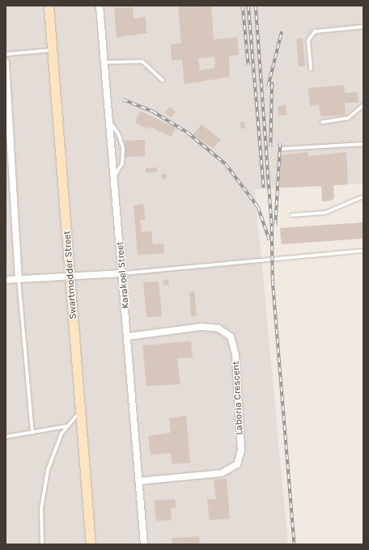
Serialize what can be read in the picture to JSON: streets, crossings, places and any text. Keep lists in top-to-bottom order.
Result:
{
  "streets": {
    "main road": ["Swartmodder Street"],
    "street": ["Karakoel Street", "Laboria Crescent"]
  },
  "crossings": [
    ["Karakoel Street", "Laboria Crescent"]
  ]
}
